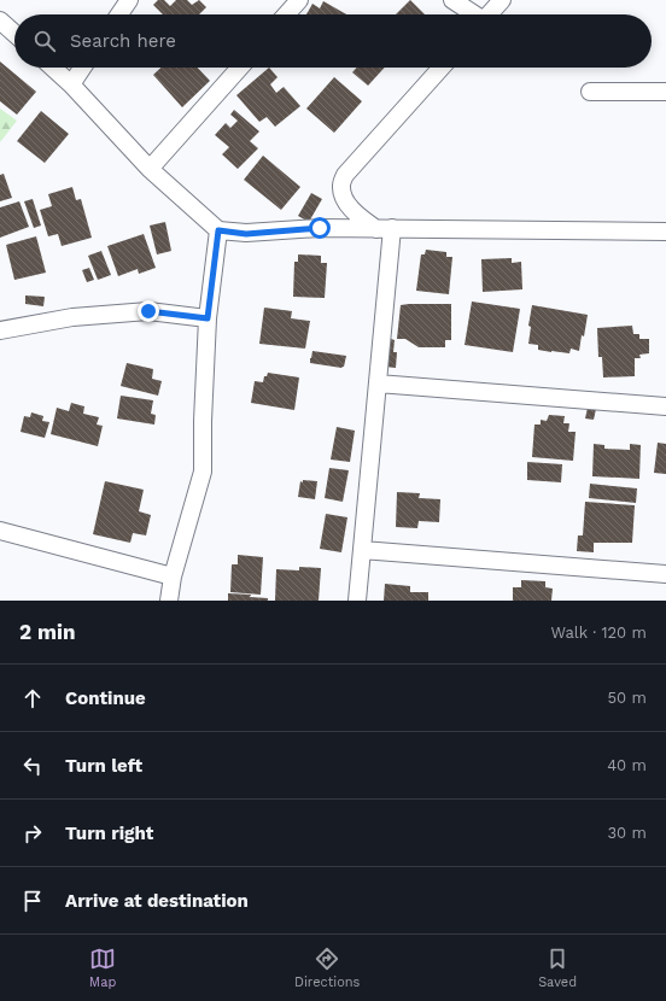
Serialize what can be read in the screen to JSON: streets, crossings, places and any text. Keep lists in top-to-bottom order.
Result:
{
  "page": {
    "search": "Search here",
    "heading": ["2 min", "Walk · 120 m"],
    "list": [
      ["Continue", "50 m"],
      ["Turn left", "40 m"],
      ["Turn right", "30 m"],
      "Arrive at destination"
    ],
    "nav": ["Map", "Directions", "Saved"]
  }
}
